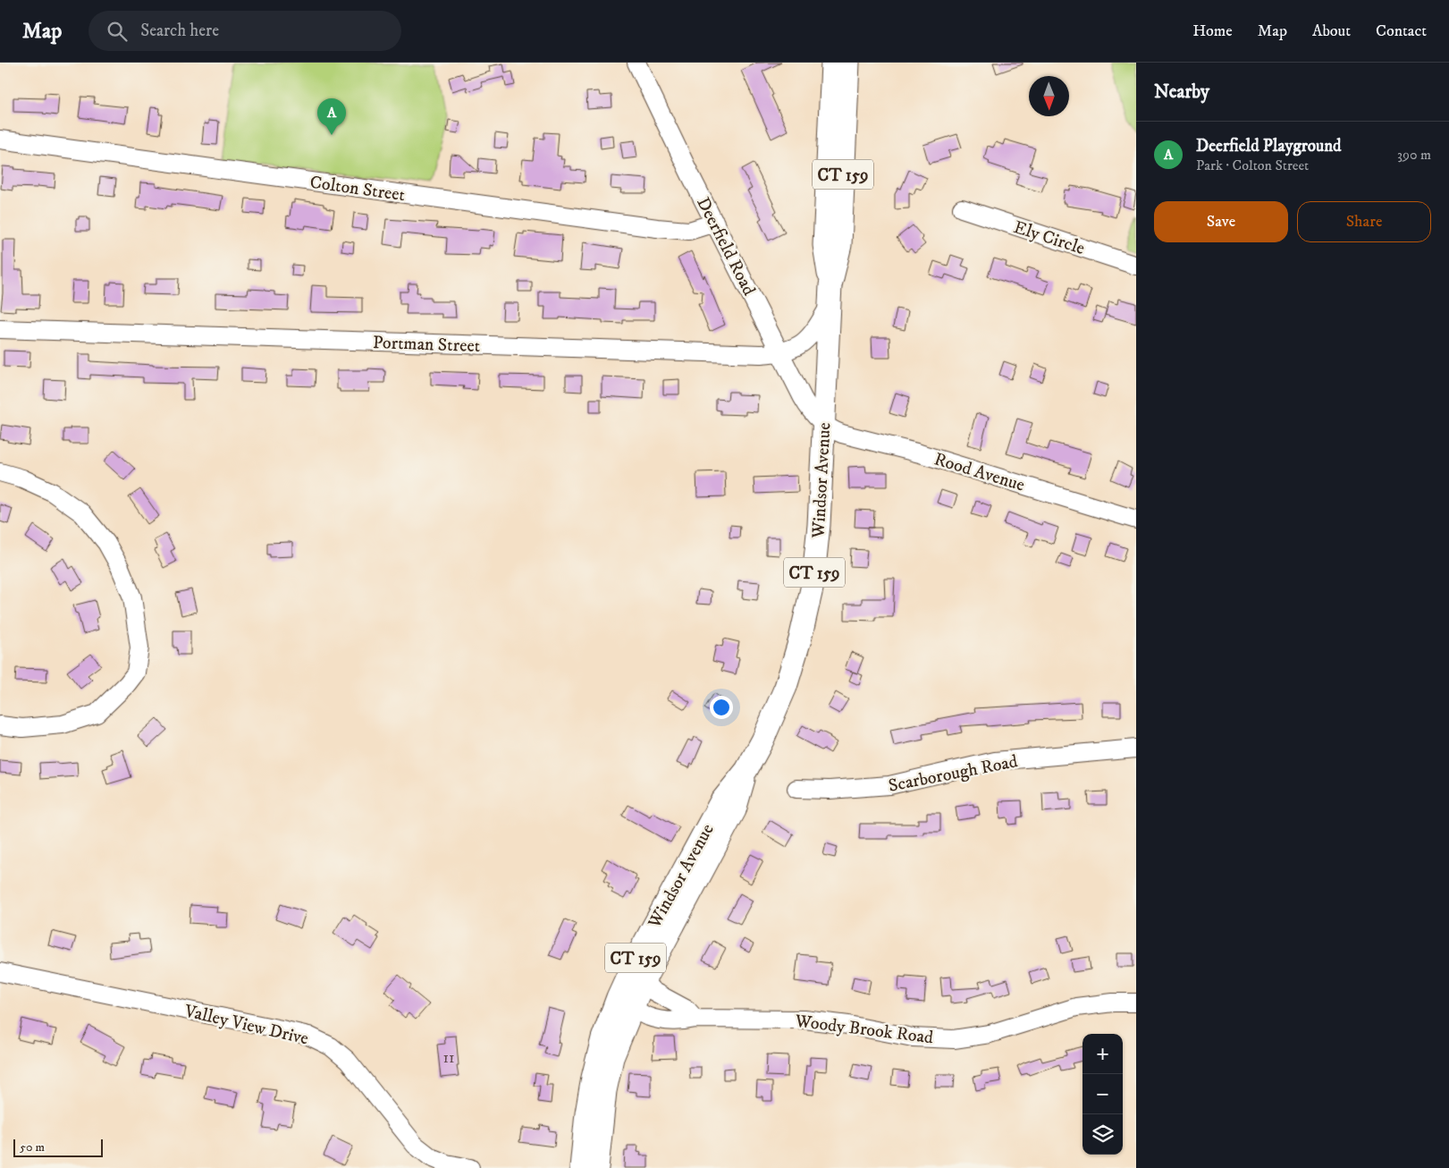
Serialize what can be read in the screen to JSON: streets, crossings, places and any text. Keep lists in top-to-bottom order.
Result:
{
  "streets": {
    "main road": ["CT 159", "Windsor Avenue"],
    "street": [
      "Colton Street",
      "Ely Circle",
      "Deerfield Road",
      "Portman Street",
      "Rood Avenue",
      "Scarborough Road",
      "Valley View Drive",
      "Woody Brook Road"
    ]
  },
  "crossings": [
    ["Colton Street", "Deerfield Road"],
    ["Deerfield Road", "Portman Street"],
    ["Deerfield Road", "Rood Avenue"],
    ["Deerfield Road", "Windsor Avenue"],
    ["Portman Street", "Windsor Avenue"],
    ["Rood Avenue", "Windsor Avenue"],
    ["Windsor Avenue", "Woody Brook Road"]
  ],
  "house_numbers": ["11"],
  "scale_bar": "50 m",
  "north": "bottom",
  "page": {
    "header": "Map",
    "search": "Search here",
    "nav": [
      "Home",
      "Map",
      "About",
      "Contact"
    ],
    "heading": "Nearby",
    "pins": "A",
    "list": [
      {
        "mark": "A",
        "name": "Deerfield Playground",
        "note": "Park · Colton Street",
        "value": "390 m"
      }
    ],
    "buttons": ["Save", "Share"],
    "map_buttons": ["+", "−"],
    "scale": "50 m"
  }
}
